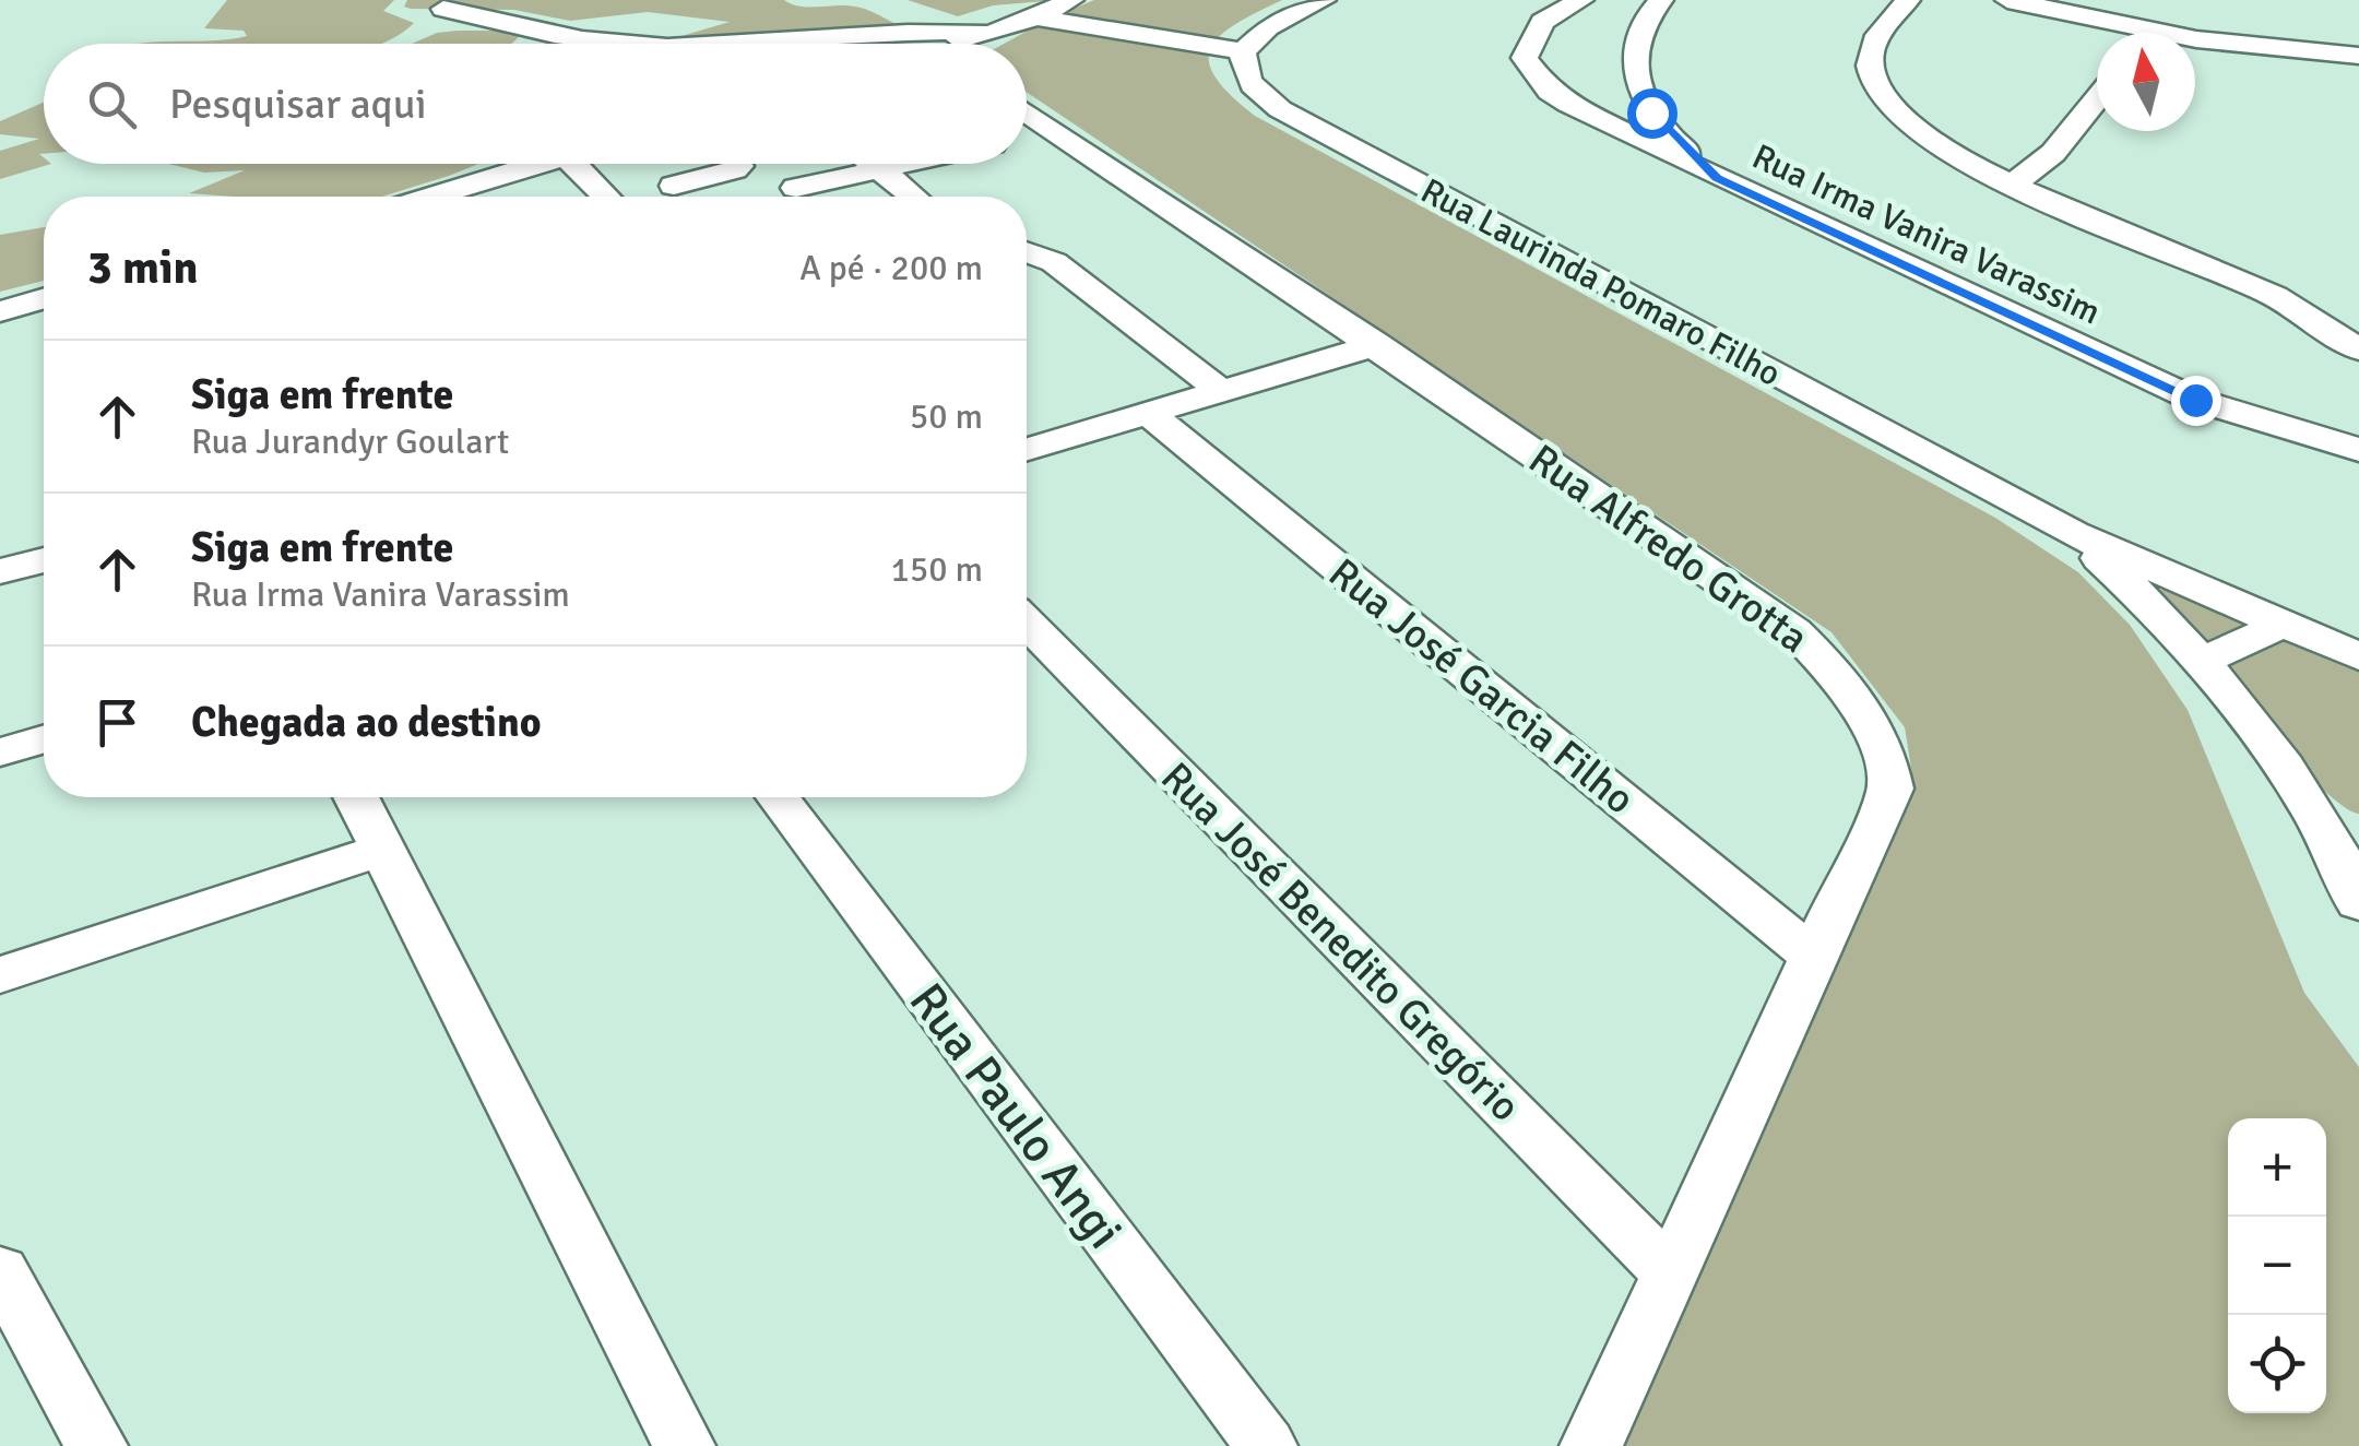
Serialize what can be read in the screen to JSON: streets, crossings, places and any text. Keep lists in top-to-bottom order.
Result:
{
  "streets": {
    "street": [
      "Rua Irma Vanira Varassim",
      "Rua Laurinda Pomaro Filho",
      "Rua Alfredo Grotta",
      "Rua José Garcia Filho",
      "Rua José Benedito Gregório",
      "Rua Paulo Angi"
    ]
  },
  "crossings": [
    ["Rua Alfredo Grotta", "Rua José Garcia Filho"],
    ["Rua Alfredo Grotta", "Rua José Benedito Gregório"]
  ],
  "north": "top",
  "page": {
    "search": "Pesquisar aqui",
    "heading": ["3 min", "A pé · 200 m"],
    "list": [
      ["Siga em frente", "Rua Jurandyr Goulart", "50 m"],
      ["Siga em frente", "Rua Irma Vanira Varassim", "150 m"],
      "Chegada ao destino"
    ],
    "map_buttons": ["+", "−"]
  }
}
